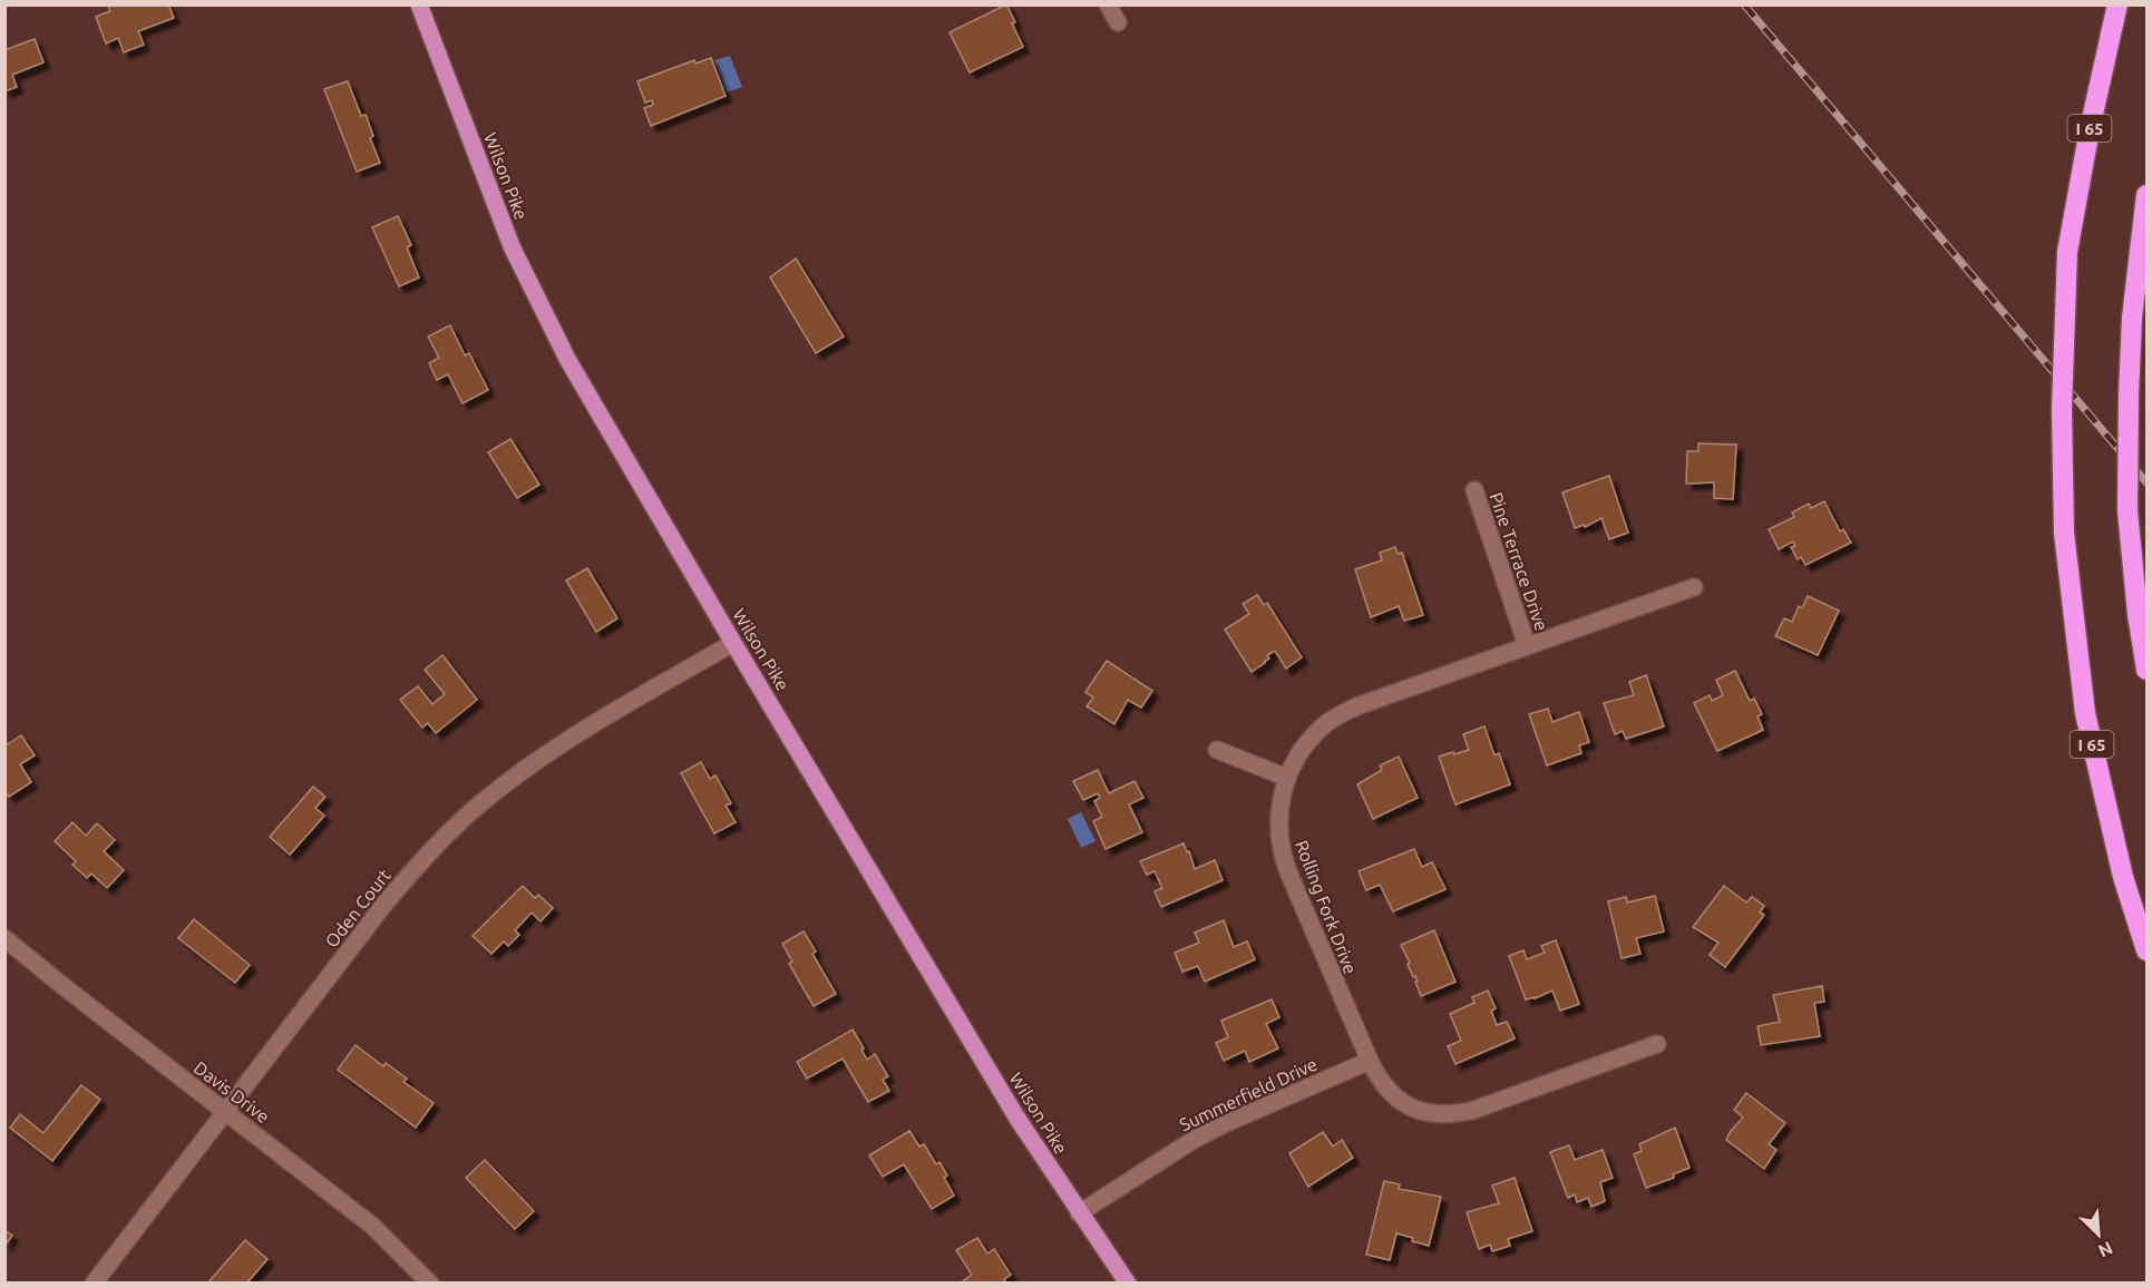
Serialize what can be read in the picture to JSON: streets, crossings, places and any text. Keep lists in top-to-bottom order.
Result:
{
  "streets": {
    "highway": ["I 65"],
    "main road": ["Wilson Pike"],
    "street": [
      "Pine Terrace Drive",
      "Rolling Fork Drive",
      "Oden Court",
      "Davis Drive",
      "Summerfield Drive"
    ]
  },
  "crossings": [
    ["Wilson Pike", "Oden Court"],
    ["Wilson Pike", "Summerfield Drive"],
    ["Pine Terrace Drive", "Rolling Fork Drive"],
    ["Rolling Fork Drive", "Summerfield Drive"],
    ["Oden Court", "Davis Drive"]
  ],
  "north": "bottom right"
}
